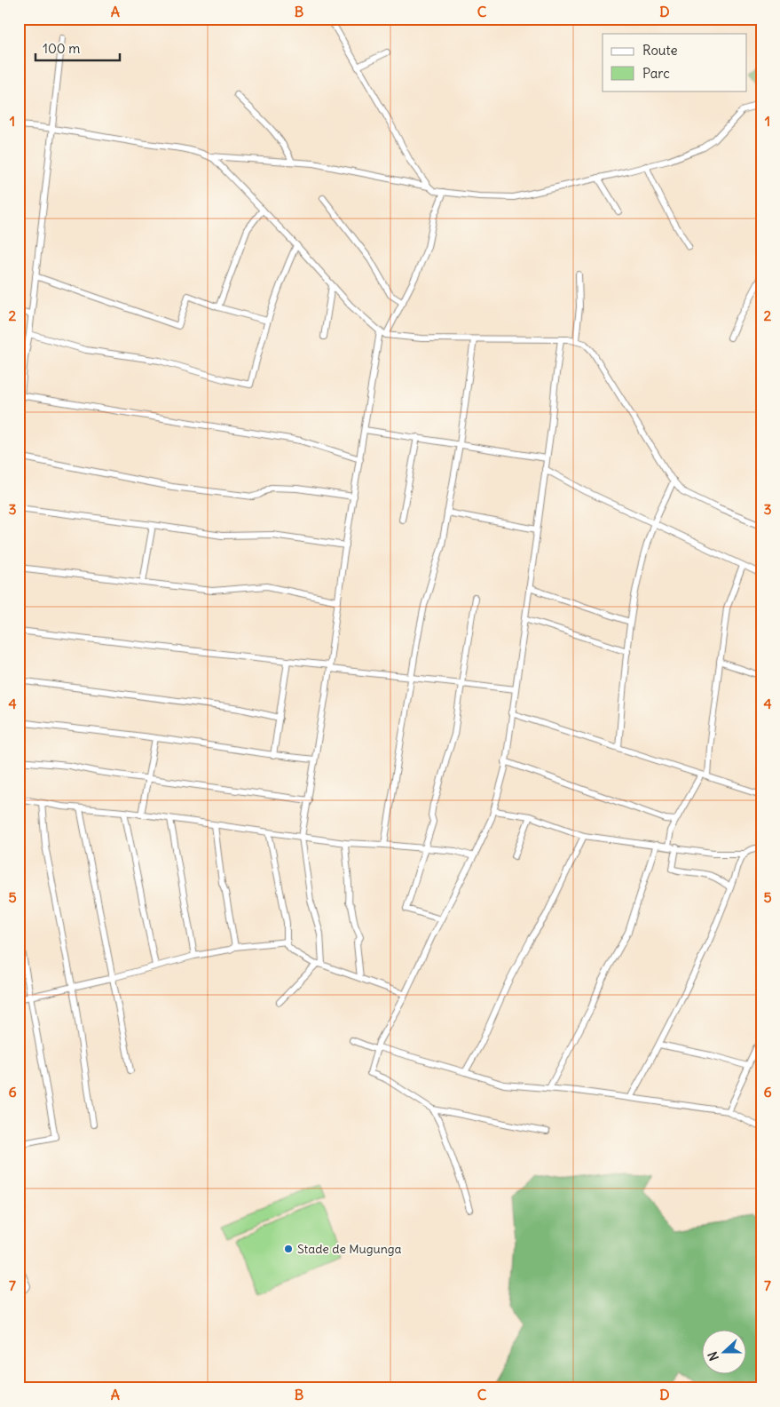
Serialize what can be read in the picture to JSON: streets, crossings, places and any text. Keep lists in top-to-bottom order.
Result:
{
  "places": ["Stade de Mugunga"],
  "legend": ["Route", "Parc"],
  "scale_bar": "100 m",
  "north": "left",
  "grid": {
    "columns": [
      "A",
      "B",
      "C",
      "D"
    ],
    "rows": [
      "1",
      "2",
      "3",
      "4",
      "5",
      "6",
      "7"
    ]
  }
}
